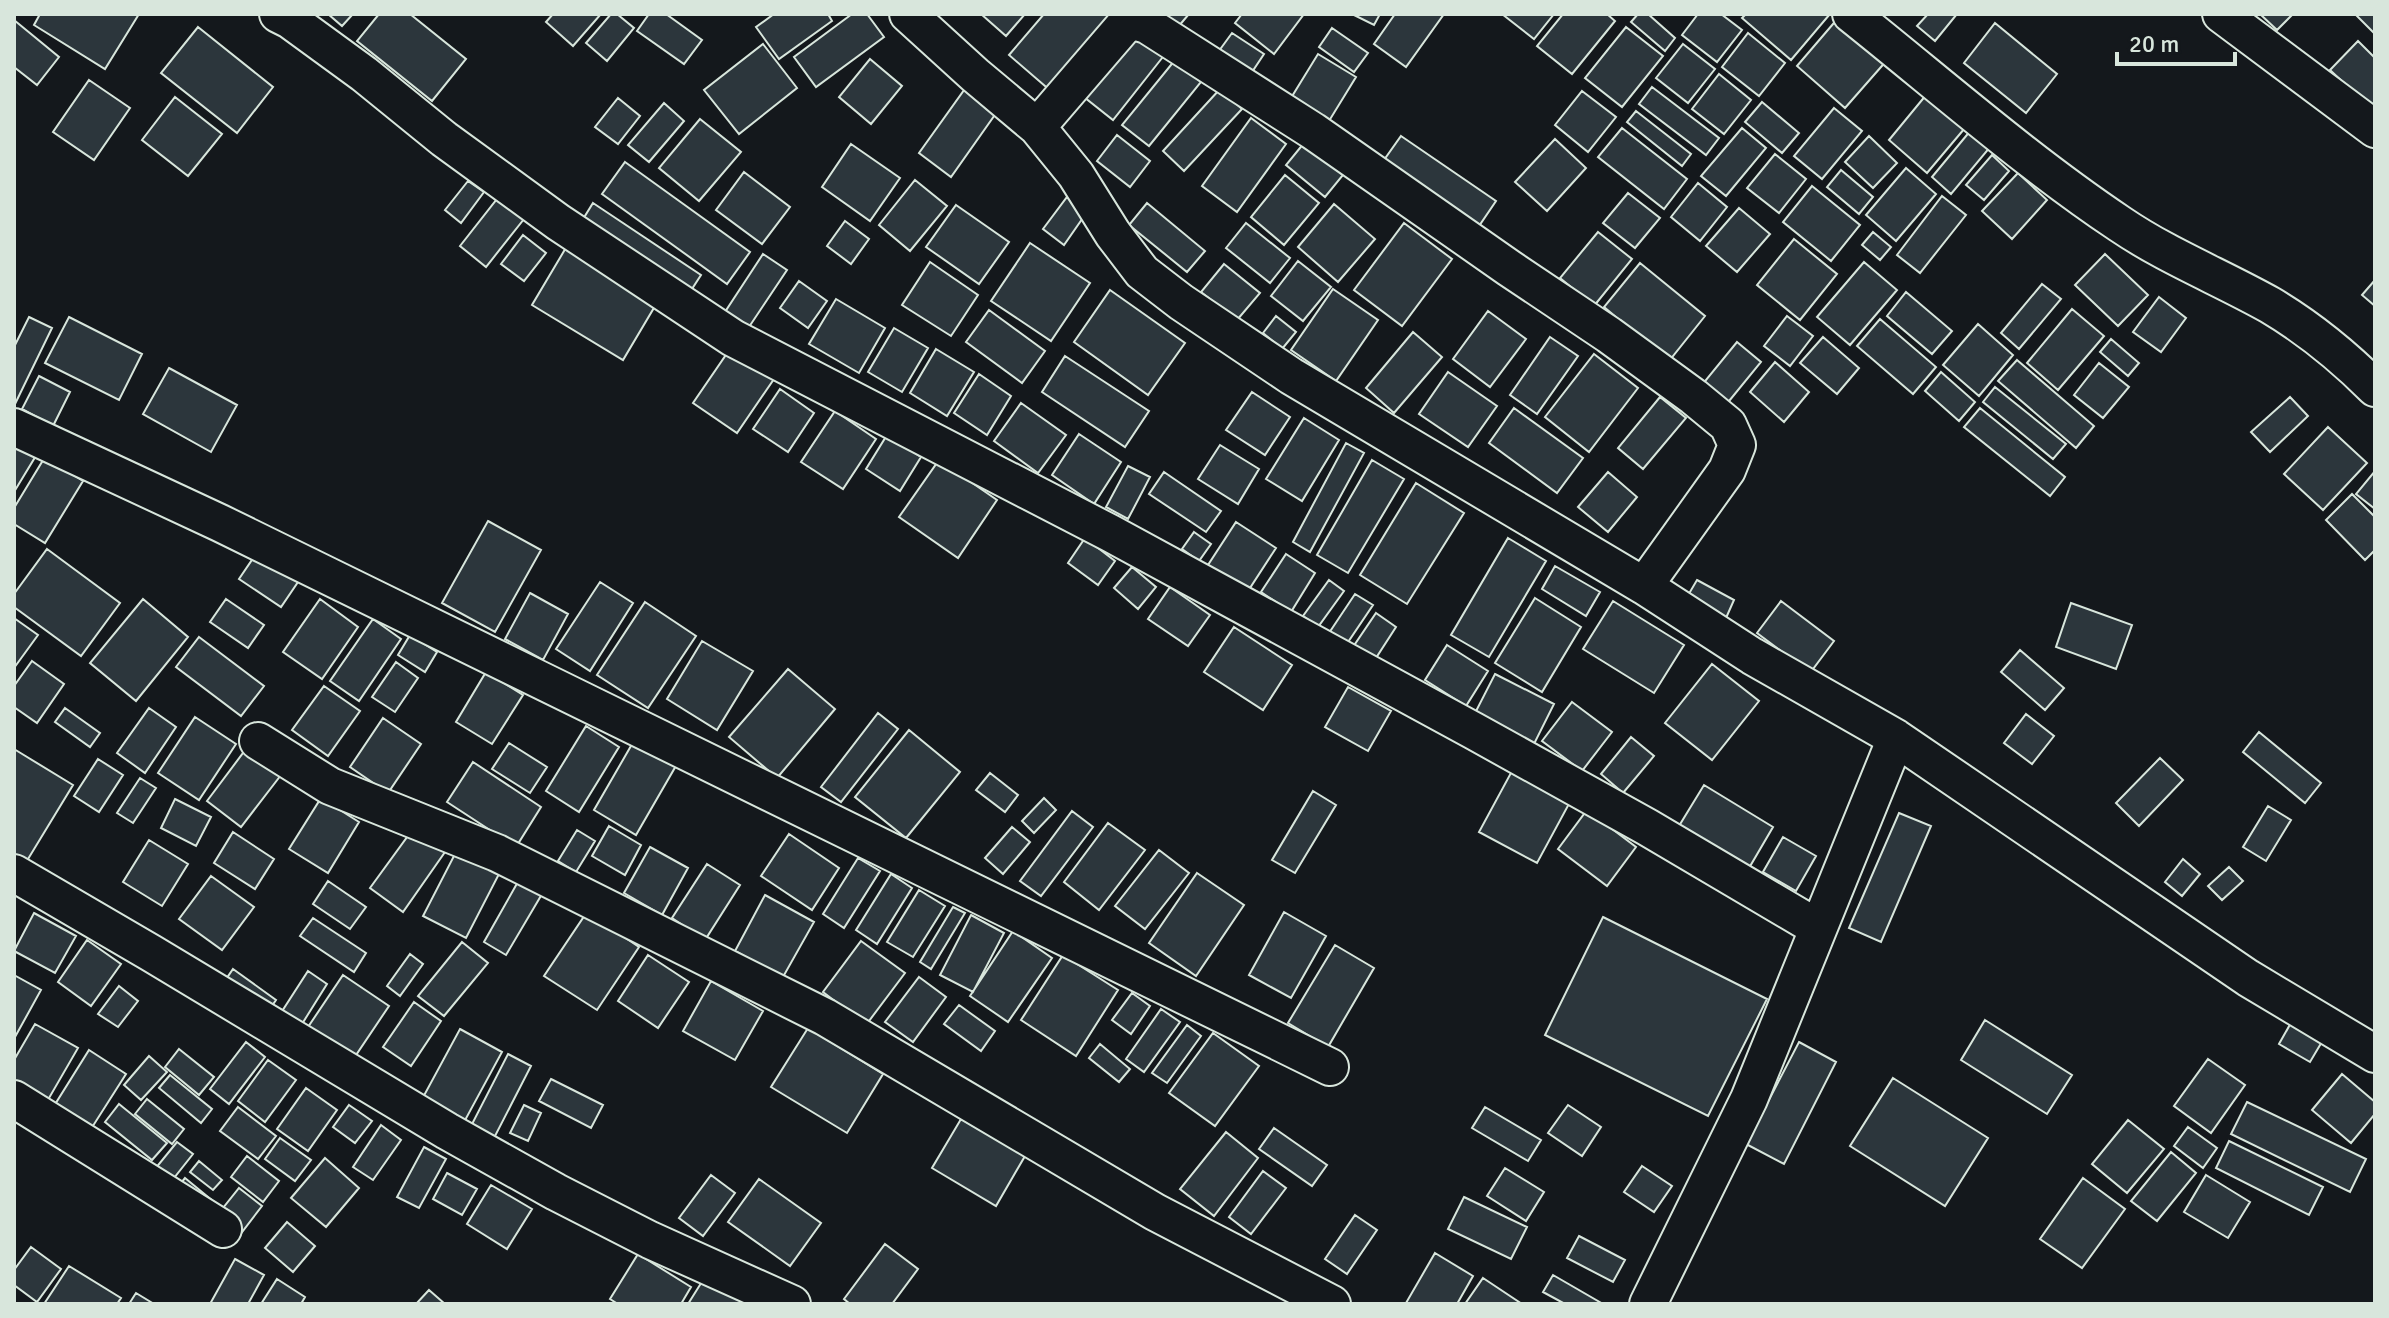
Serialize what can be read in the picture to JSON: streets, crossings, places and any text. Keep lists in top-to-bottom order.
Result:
{
  "scale_bar": "20 m"
}
